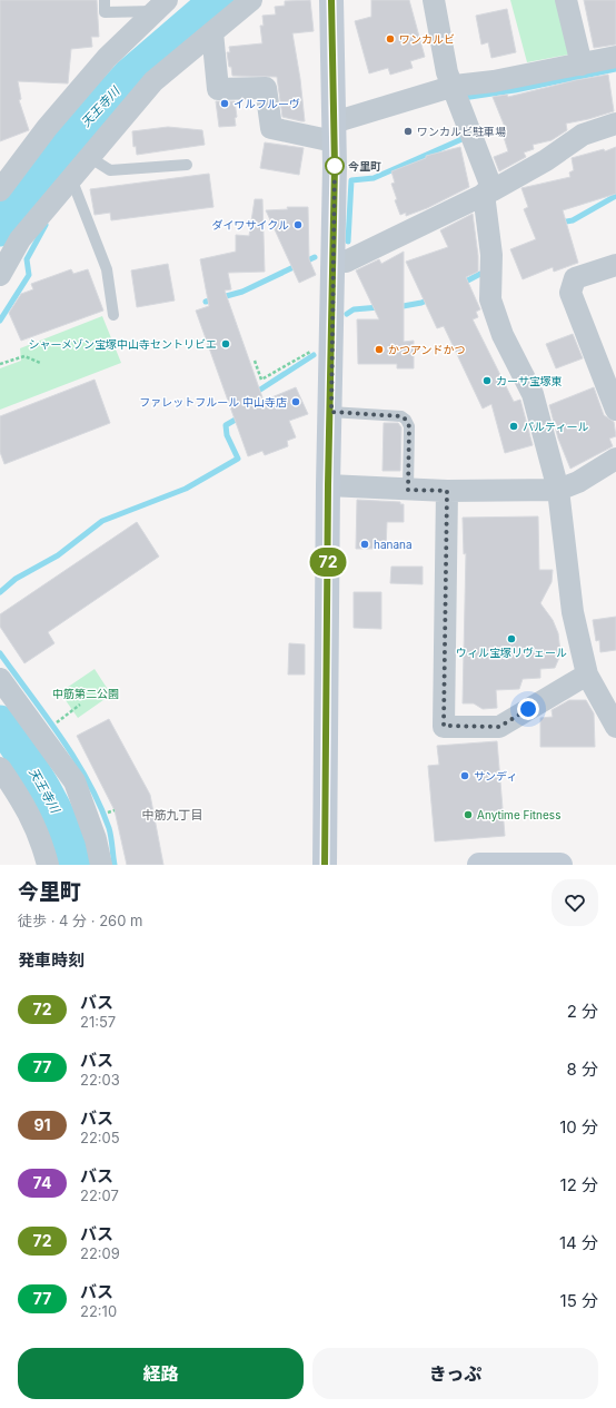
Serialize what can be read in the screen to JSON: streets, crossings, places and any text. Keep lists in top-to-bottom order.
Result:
{
  "districts": ["中筋九丁目"],
  "water": ["天王寺川"],
  "parks": ["中筋第二公園"],
  "places": [
    "ワンカルビ",
    "イルフルーヴ",
    "ワンカルビ駐車場",
    "今里町",
    "ダイワサイクル",
    "シャーメゾン宝塚中山寺セントリビエ",
    "かつアンドかつ",
    "カーサ宝塚東",
    "ファレットフルール 中山寺店",
    "パルティール",
    "hanana",
    "ウィル宝塚リヴェール",
    "サンディ",
    "Anytime Fitness"
  ],
  "lines": ["bus line 72"],
  "page": {
    "on_map": "72",
    "heading": [
      ["今里町", "徒歩 · 4 分 · 260 m"],
      "発車時刻"
    ],
    "list": [
      {
        "mark": "72",
        "name": "バス",
        "note": "21:57",
        "value": "2 分"
      },
      {
        "mark": "77",
        "name": "バス",
        "note": "22:03",
        "value": "8 分"
      },
      {
        "mark": "91",
        "name": "バス",
        "note": "22:05",
        "value": "10 分"
      },
      {
        "mark": "74",
        "name": "バス",
        "note": "22:07",
        "value": "12 分"
      },
      {
        "mark": "72",
        "name": "バス",
        "note": "22:09",
        "value": "14 分"
      },
      {
        "mark": "77",
        "name": "バス",
        "note": "22:10",
        "value": "15 分"
      }
    ],
    "buttons": ["経路", "きっぷ"]
  }
}
